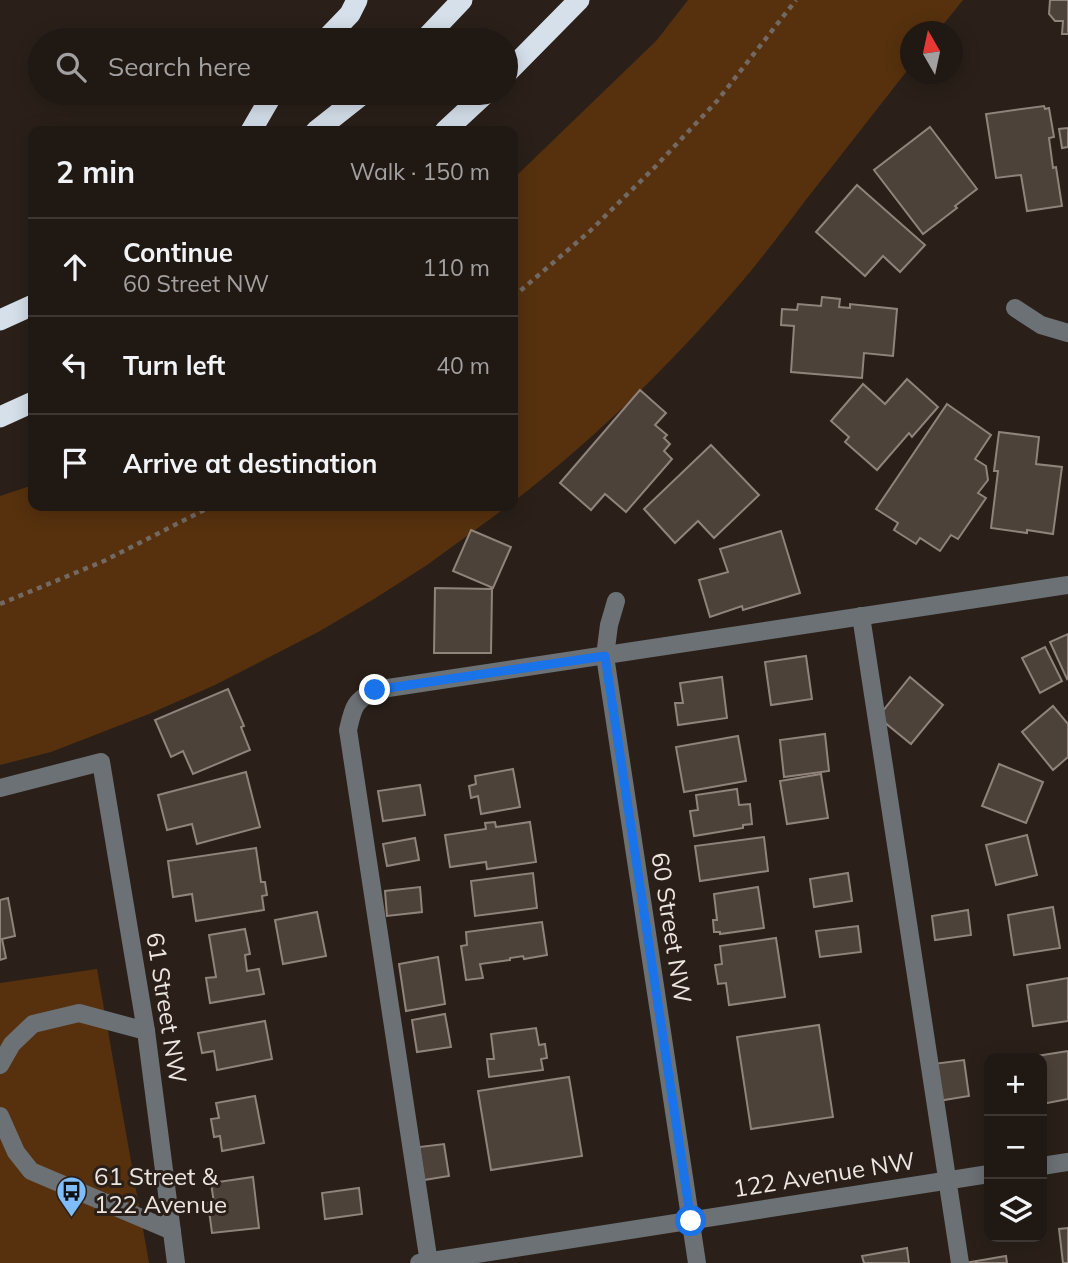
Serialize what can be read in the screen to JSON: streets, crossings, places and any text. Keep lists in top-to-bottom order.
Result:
{
  "streets": {
    "street": ["60 Street NW", "61 Street NW", "122 Avenue NW"]
  },
  "crossings": [
    ["60 Street NW", "122 Avenue NW"]
  ],
  "places": {
    "bus stop": ["61 Street & 122 Avenue"]
  },
  "north": "top",
  "page": {
    "search": "Search here",
    "heading": ["2 min", "Walk · 150 m"],
    "list": [
      ["Continue", "60 Street NW", "110 m"],
      ["Turn left", "40 m"],
      "Arrive at destination"
    ],
    "map_buttons": ["+", "−"]
  }
}
